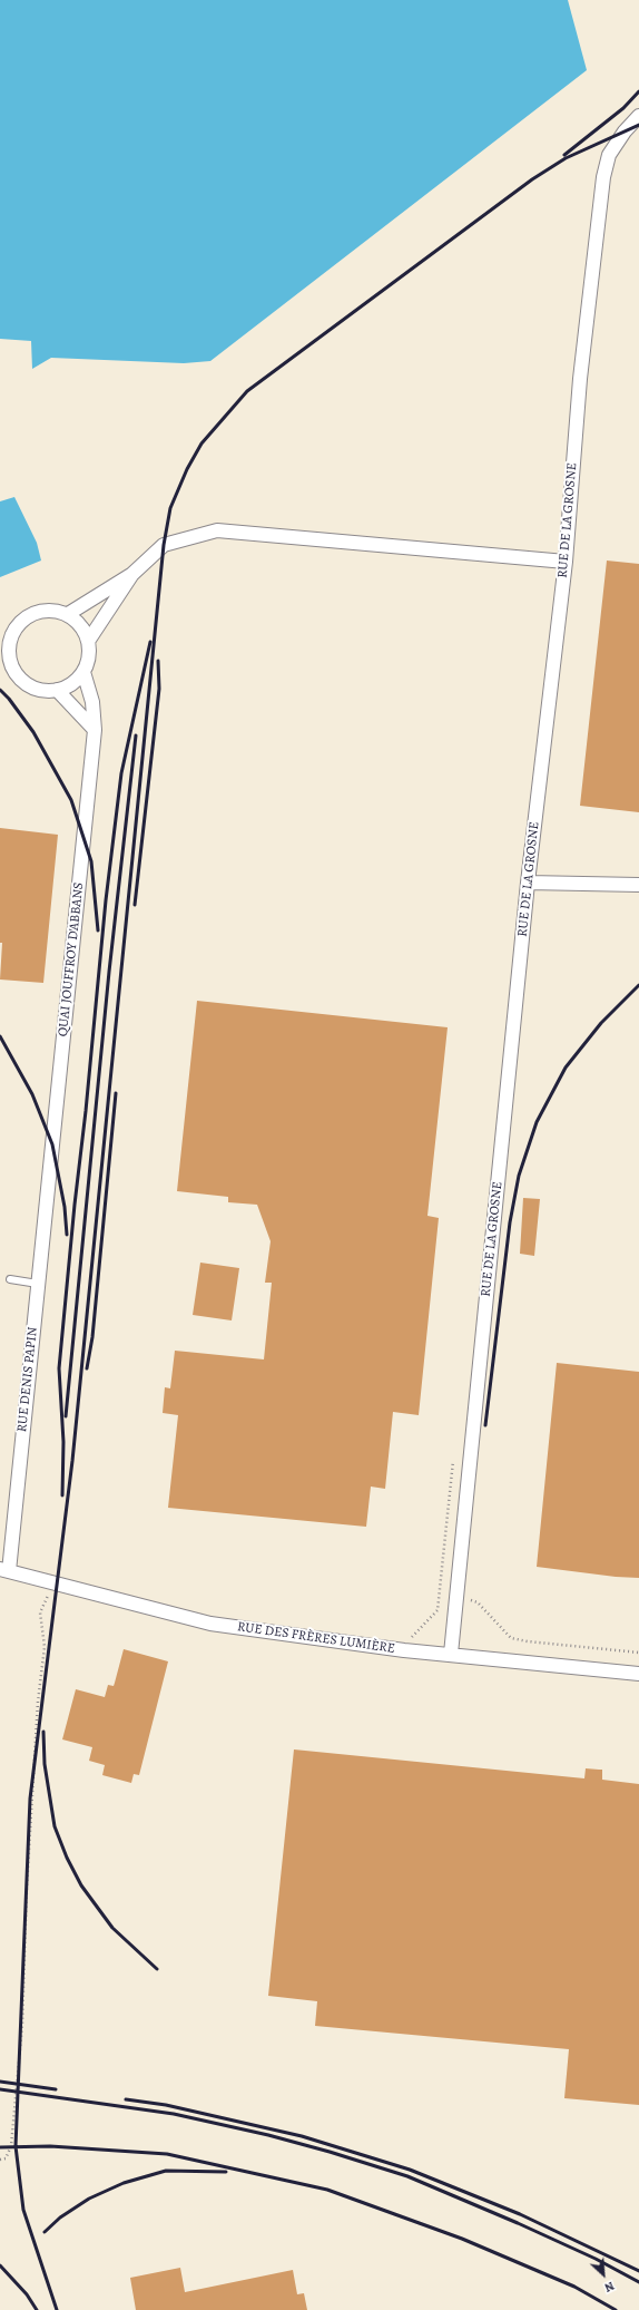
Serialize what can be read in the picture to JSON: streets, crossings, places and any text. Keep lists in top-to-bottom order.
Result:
{
  "streets": {
    "street": [
      "RUE DE LA GROSNE",
      "QUAI JOUFFROY D'ABBANS",
      "RUE DENIS PAPIN",
      "RUE DES FRÈRES LUMIÈRE"
    ]
  },
  "crossings": [
    ["RUE DE LA GROSNE", "RUE DES FRÈRES LUMIÈRE"],
    ["QUAI JOUFFROY D'ABBANS", "RUE DENIS PAPIN"],
    ["RUE DENIS PAPIN", "RUE DES FRÈRES LUMIÈRE"]
  ],
  "north": "bottom right"
}
